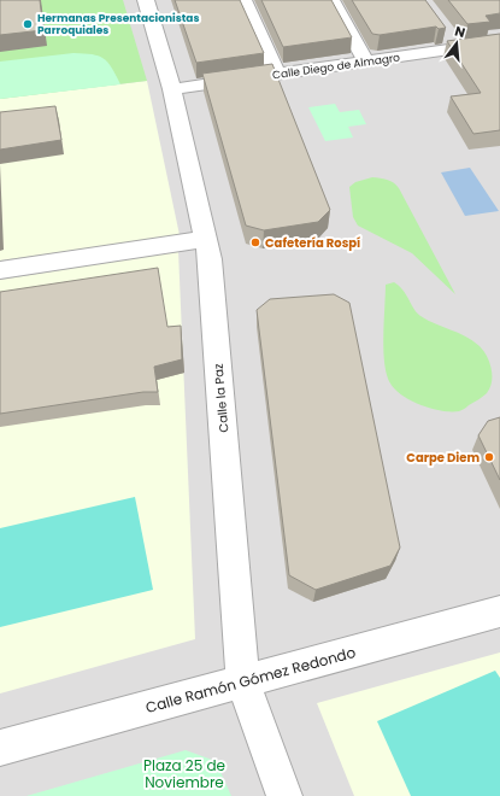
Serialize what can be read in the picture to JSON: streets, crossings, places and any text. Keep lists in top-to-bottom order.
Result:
{
  "streets": {
    "street": ["Calle Diego de Almagro", "Calle la Paz", "Calle Ramón Gómez Redondo"]
  },
  "crossings": [
    ["Calle Diego de Almagro", "Calle la Paz"],
    ["Calle la Paz", "Calle Ramón Gómez Redondo"]
  ],
  "parks": ["Plaza 25 de Noviembre"],
  "places": ["Hermanas Presentacionistas Parroquiales", "Cafetería Rospí", "Carpe Diem"],
  "north": "top"
}
